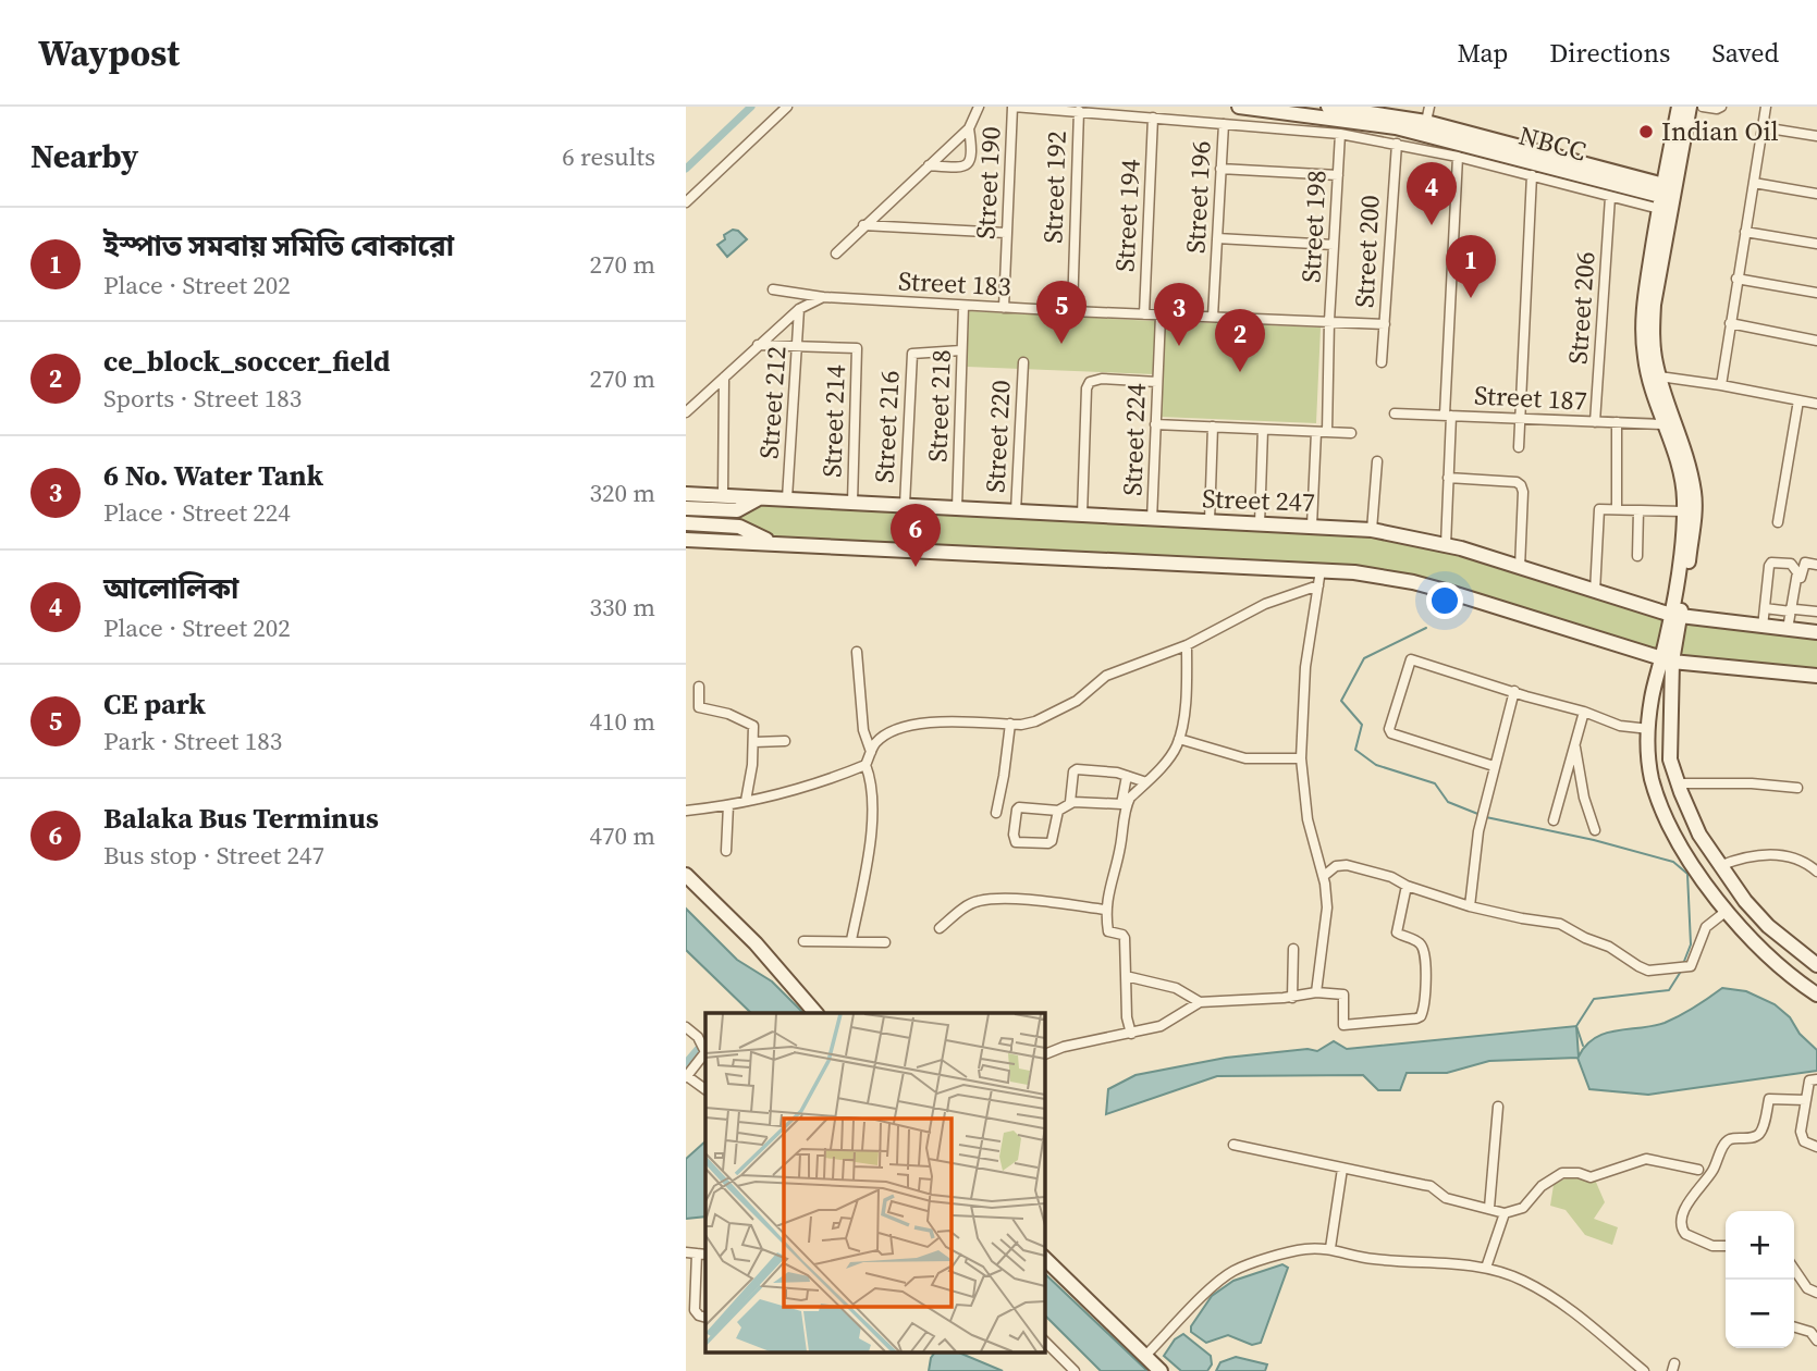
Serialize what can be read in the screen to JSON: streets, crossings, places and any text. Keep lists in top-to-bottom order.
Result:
{
  "streets": {
    "street": [
      "NBCC",
      "Street 190",
      "Street 192",
      "Street 196",
      "Street 194",
      "Street 198",
      "Street 200",
      "Street 183",
      "Street 206",
      "Street 187",
      "Street 212",
      "Street 218",
      "Street 214",
      "Street 216",
      "Street 220",
      "Street 224",
      "Street 247"
    ]
  },
  "crossings": [
    ["Street 190", "Street 183"],
    ["Street 192", "Street 183"],
    ["Street 196", "Street 183"],
    ["Street 194", "Street 183"],
    ["Street 198", "Street 183"],
    ["Street 200", "Street 183"],
    ["Street 183", "Street 218"],
    ["Street 183", "Street 224"],
    ["Street 206", "Street 187"],
    ["Street 212", "Street 214"],
    ["Street 212", "Street 247"],
    ["Street 218", "Street 216"],
    ["Street 218", "Street 247"],
    ["Street 214", "Street 247"],
    ["Street 216", "Street 247"],
    ["Street 220", "Street 247"],
    ["Street 224", "Street 247"]
  ],
  "places": ["Indian Oil"],
  "page": {
    "header": "Waypost",
    "nav": ["Map", "Directions", "Saved"],
    "heading": ["Nearby", "6 results"],
    "pins": [
      "4",
      "1",
      "5",
      "3",
      "2",
      "6"
    ],
    "list": [
      {
        "mark": "1",
        "name": "ইস্পাত সমবায় সমিতি বোকারো",
        "note": "Place · Street 202",
        "value": "270 m"
      },
      {
        "mark": "2",
        "name": "ce_block_soccer_field",
        "note": "Sports · Street 183",
        "value": "270 m"
      },
      {
        "mark": "3",
        "name": "6 No. Water Tank",
        "note": "Place · Street 224",
        "value": "320 m"
      },
      {
        "mark": "4",
        "name": "আলোলিকা",
        "note": "Place · Street 202",
        "value": "330 m"
      },
      {
        "mark": "5",
        "name": "CE park",
        "note": "Park · Street 183",
        "value": "410 m"
      },
      {
        "mark": "6",
        "name": "Balaka Bus Terminus",
        "note": "Bus stop · Street 247",
        "value": "470 m"
      }
    ],
    "map_buttons": ["+", "−"]
  }
}
